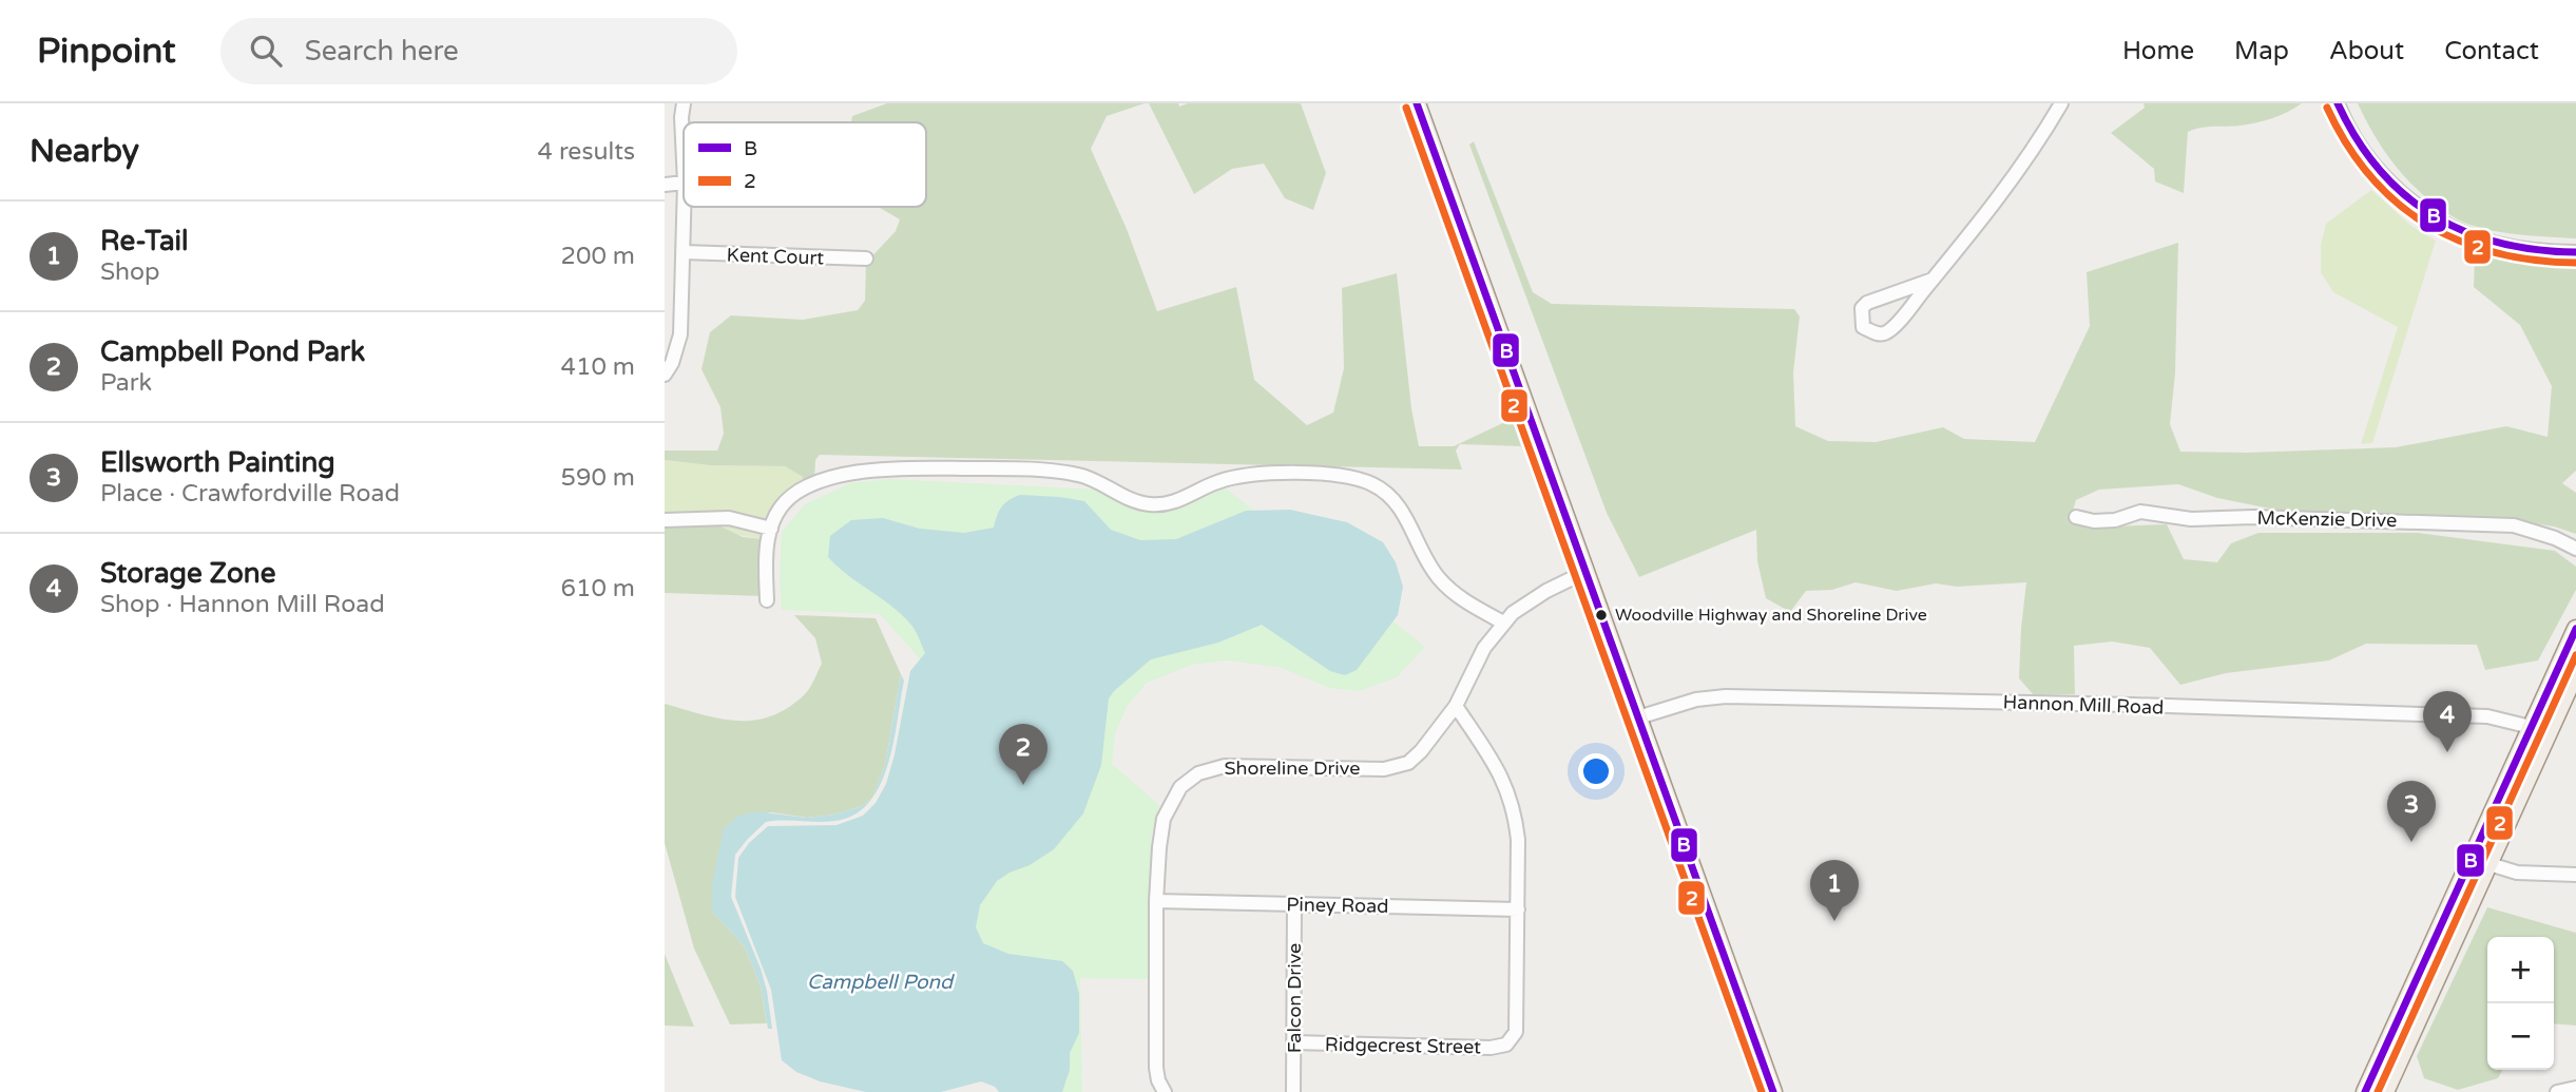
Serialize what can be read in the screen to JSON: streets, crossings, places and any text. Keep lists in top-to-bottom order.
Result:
{
  "streets": {
    "street": [
      "Kent Court",
      "McKenzie Drive",
      "Hannon Mill Road",
      "Shoreline Drive",
      "Piney Road",
      "Falcon Drive",
      "Ridgecrest Street"
    ]
  },
  "crossings": [
    ["Shoreline Drive", "Piney Road"],
    ["Piney Road", "Falcon Drive"],
    ["Piney Road", "Ridgecrest Street"],
    ["Falcon Drive", "Ridgecrest Street"]
  ],
  "water": ["Campbell Pond"],
  "places": ["Woodville Highway and Shoreline Drive"],
  "lines": ["transit line B", "transit line 2"],
  "legend": ["B", "2"],
  "page": {
    "header": "Pinpoint",
    "search": "Search here",
    "nav": [
      "Home",
      "Map",
      "About",
      "Contact"
    ],
    "heading": ["Nearby", "4 results"],
    "list": [
      {
        "mark": "1",
        "name": "Re-Tail",
        "note": "Shop",
        "value": "200 m"
      },
      {
        "mark": "2",
        "name": "Campbell Pond Park",
        "note": "Park",
        "value": "410 m"
      },
      {
        "mark": "3",
        "name": "Ellsworth Painting",
        "note": "Place · Crawfordville Road",
        "value": "590 m"
      },
      {
        "mark": "4",
        "name": "Storage Zone",
        "note": "Shop · Hannon Mill Road",
        "value": "610 m"
      }
    ],
    "pins": [
      "4",
      "2",
      "3",
      "1"
    ],
    "map_buttons": ["+", "−"]
  }
}
